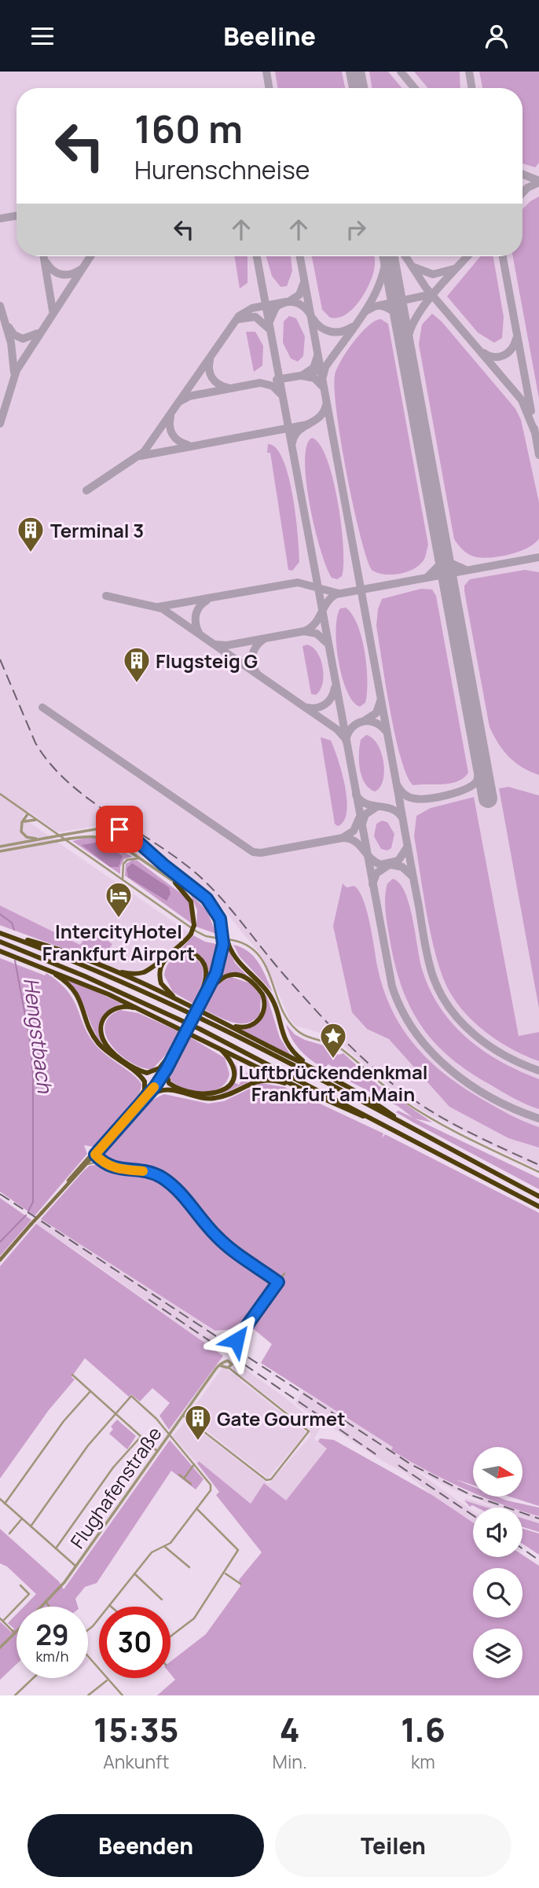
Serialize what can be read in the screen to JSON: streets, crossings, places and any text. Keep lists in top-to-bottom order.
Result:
{
  "streets": {
    "street": ["Flughafenstraße"]
  },
  "water": ["Hengstbach"],
  "places": {
    "building": ["Terminal 3", "Flugsteig G", "Gate Gourmet"],
    "hotel": ["IntercityHotel Frankfurt Airport"],
    "place": ["Luftbrückendenkmal Frankfurt am Main"]
  },
  "north": "right",
  "page": {
    "header": "Beeline",
    "turn": ["160 m", "Hurenschneise"],
    "speed": "29 km/h",
    "limit": "30",
    "eta": [
      "15:35",
      "Ankunft",
      "4",
      "Min.",
      "1.6",
      "km"
    ],
    "buttons": ["Beenden", "Teilen"]
  }
}
